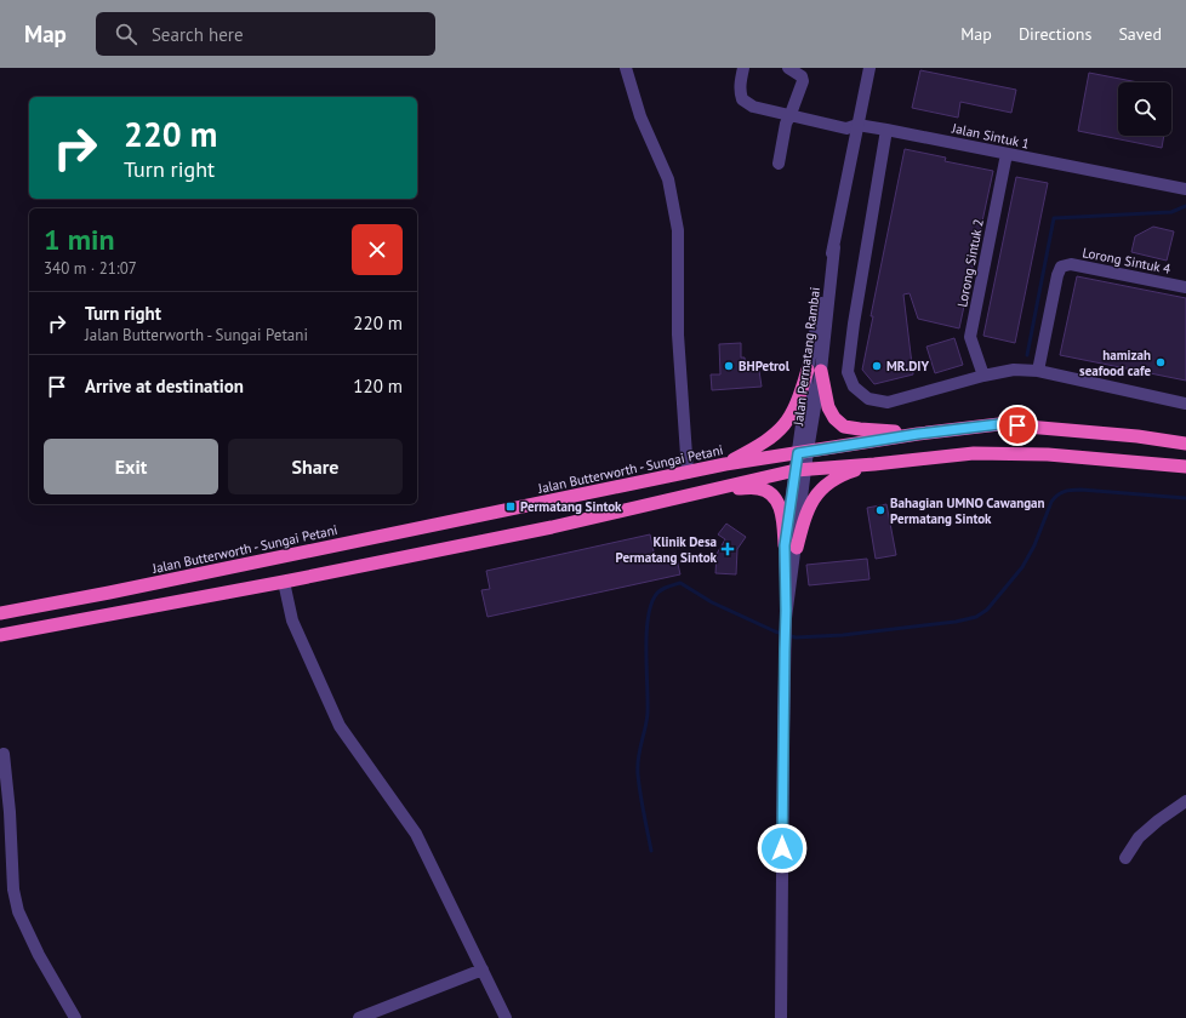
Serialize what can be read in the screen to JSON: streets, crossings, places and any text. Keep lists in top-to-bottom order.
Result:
{
  "streets": {
    "highway": ["Jalan Butterworth - Sungai Petani"],
    "street": [
      "Jalan Sintuk 1",
      "Lorong Sintuk 4",
      "Lorong Sintuk 2",
      "Jalan Permatang Rambai"
    ]
  },
  "crossings": [
    ["Jalan Sintuk 1", "Lorong Sintuk 2"],
    ["Jalan Sintuk 1", "Jalan Permatang Rambai"],
    ["Jalan Permatang Rambai", "Jalan Butterworth - Sungai Petani"]
  ],
  "places": {
    "other": [
      "hamizah seafood cafe",
      "BHPetrol",
      "MR.DIY",
      "Bahagian UMNO Cawangan Permatang Sintok"
    ],
    "transit": ["Permatang Sintok"],
    "health": ["Klinik Desa Permatang Sintok"]
  },
  "page": {
    "header": "Map",
    "search": "Search here",
    "nav": ["Map", "Directions", "Saved"],
    "turn": ["220 m", "Turn right"],
    "heading": ["1 min", "340 m · 21:07"],
    "list": [
      {
        "name": "Turn right",
        "note": "Jalan Butterworth - Sungai Petani",
        "value": "220 m"
      },
      {
        "name": "Arrive at destination",
        "value": "120 m"
      }
    ],
    "buttons": ["Exit", "Share"]
  }
}
